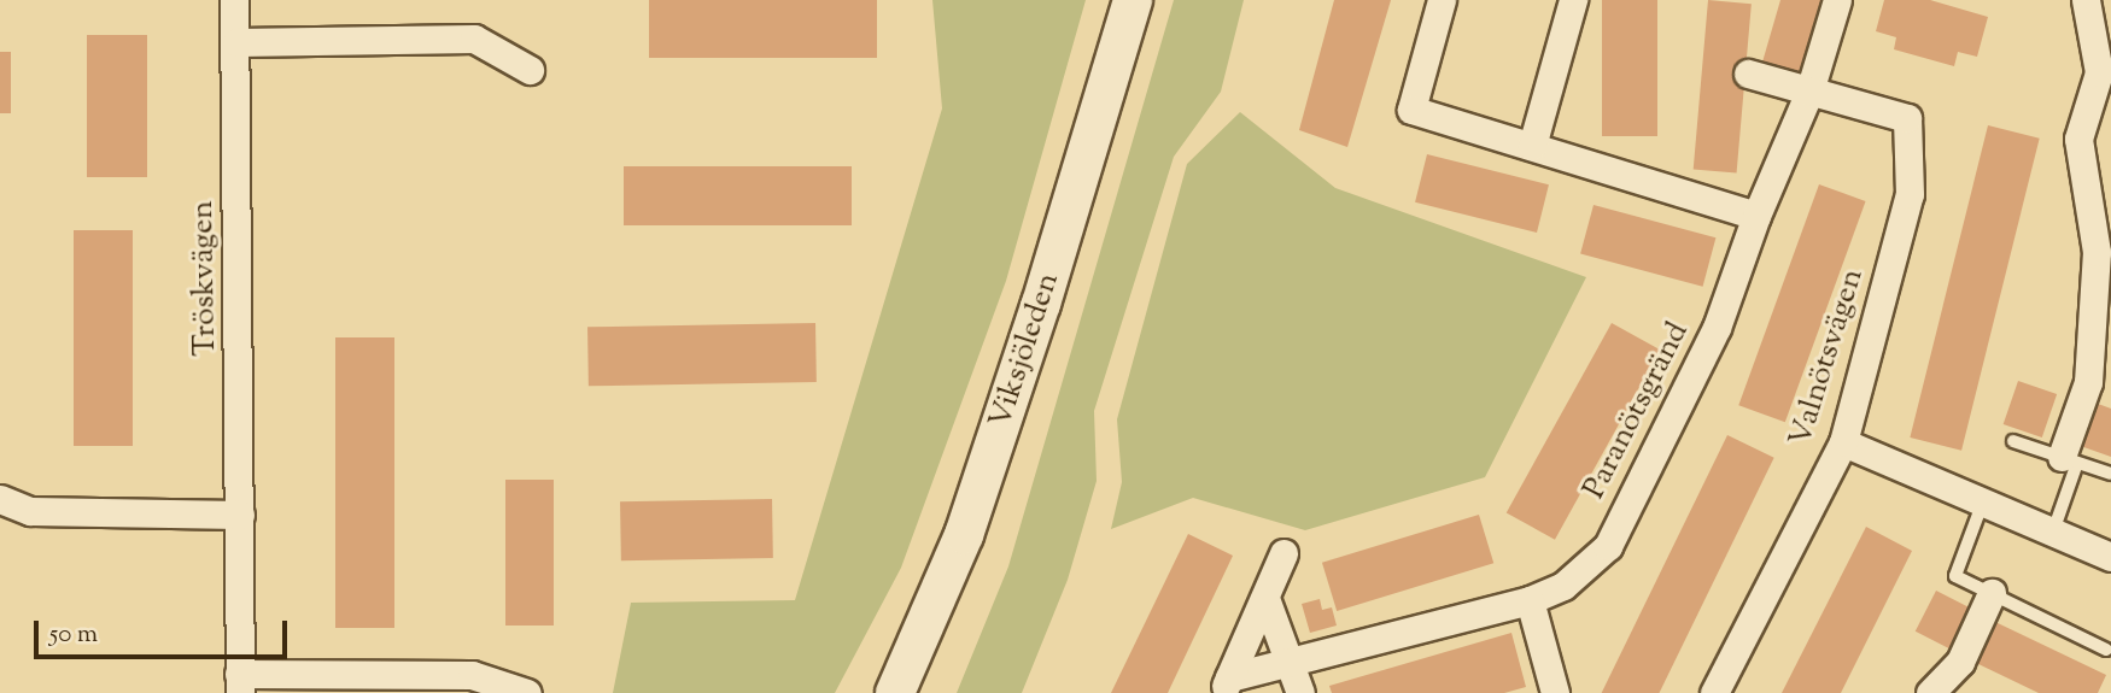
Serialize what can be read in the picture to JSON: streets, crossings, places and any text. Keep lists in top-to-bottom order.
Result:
{
  "streets": {
    "main road": ["Viksjöleden"],
    "street": ["Tröskvägen", "Valnötsvägen", "Paranötsgränd"]
  },
  "crossings": [
    ["Valnötsvägen", "Paranötsgränd"]
  ],
  "scale_bar": "50 m"
}
